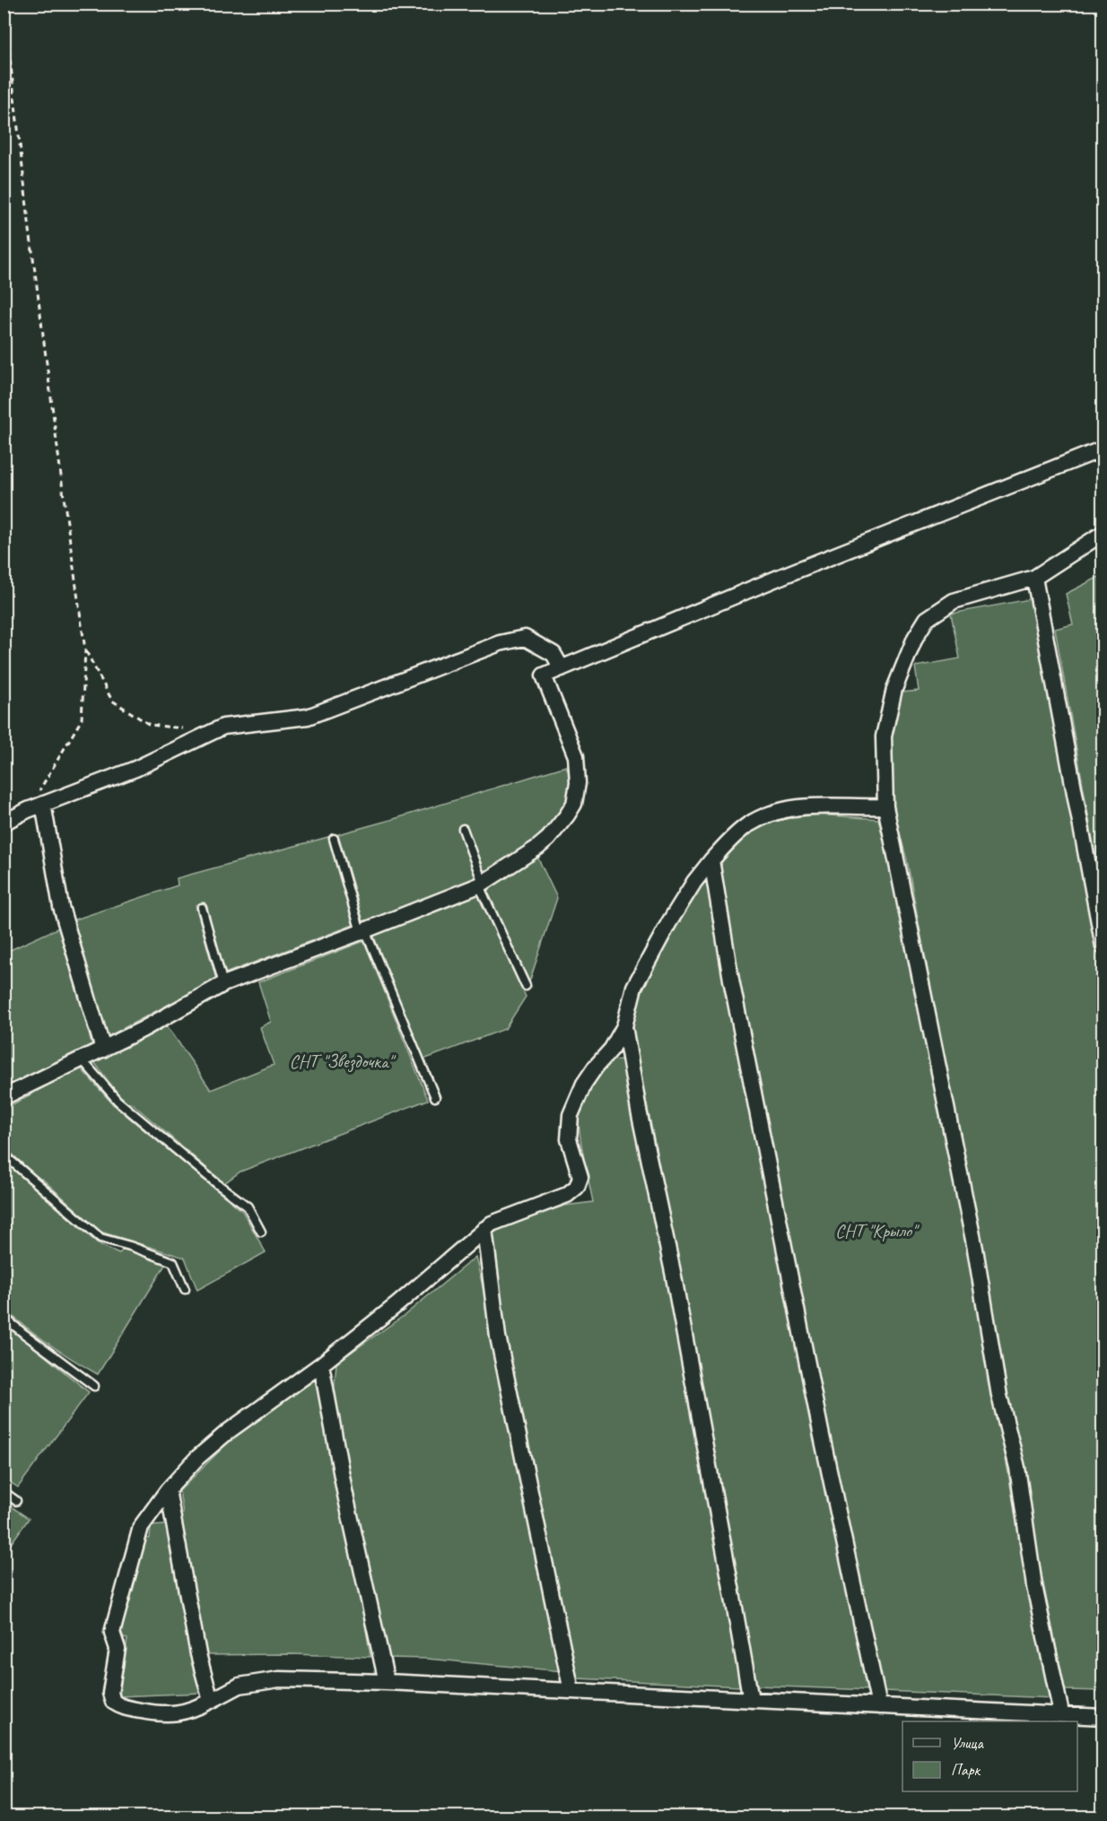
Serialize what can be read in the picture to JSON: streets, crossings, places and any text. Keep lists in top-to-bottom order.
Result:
{
  "parks": ["СНТ \"Звездочка\"", "СНТ \"Крыло\""],
  "legend": ["Улица", "Парк"]
}
